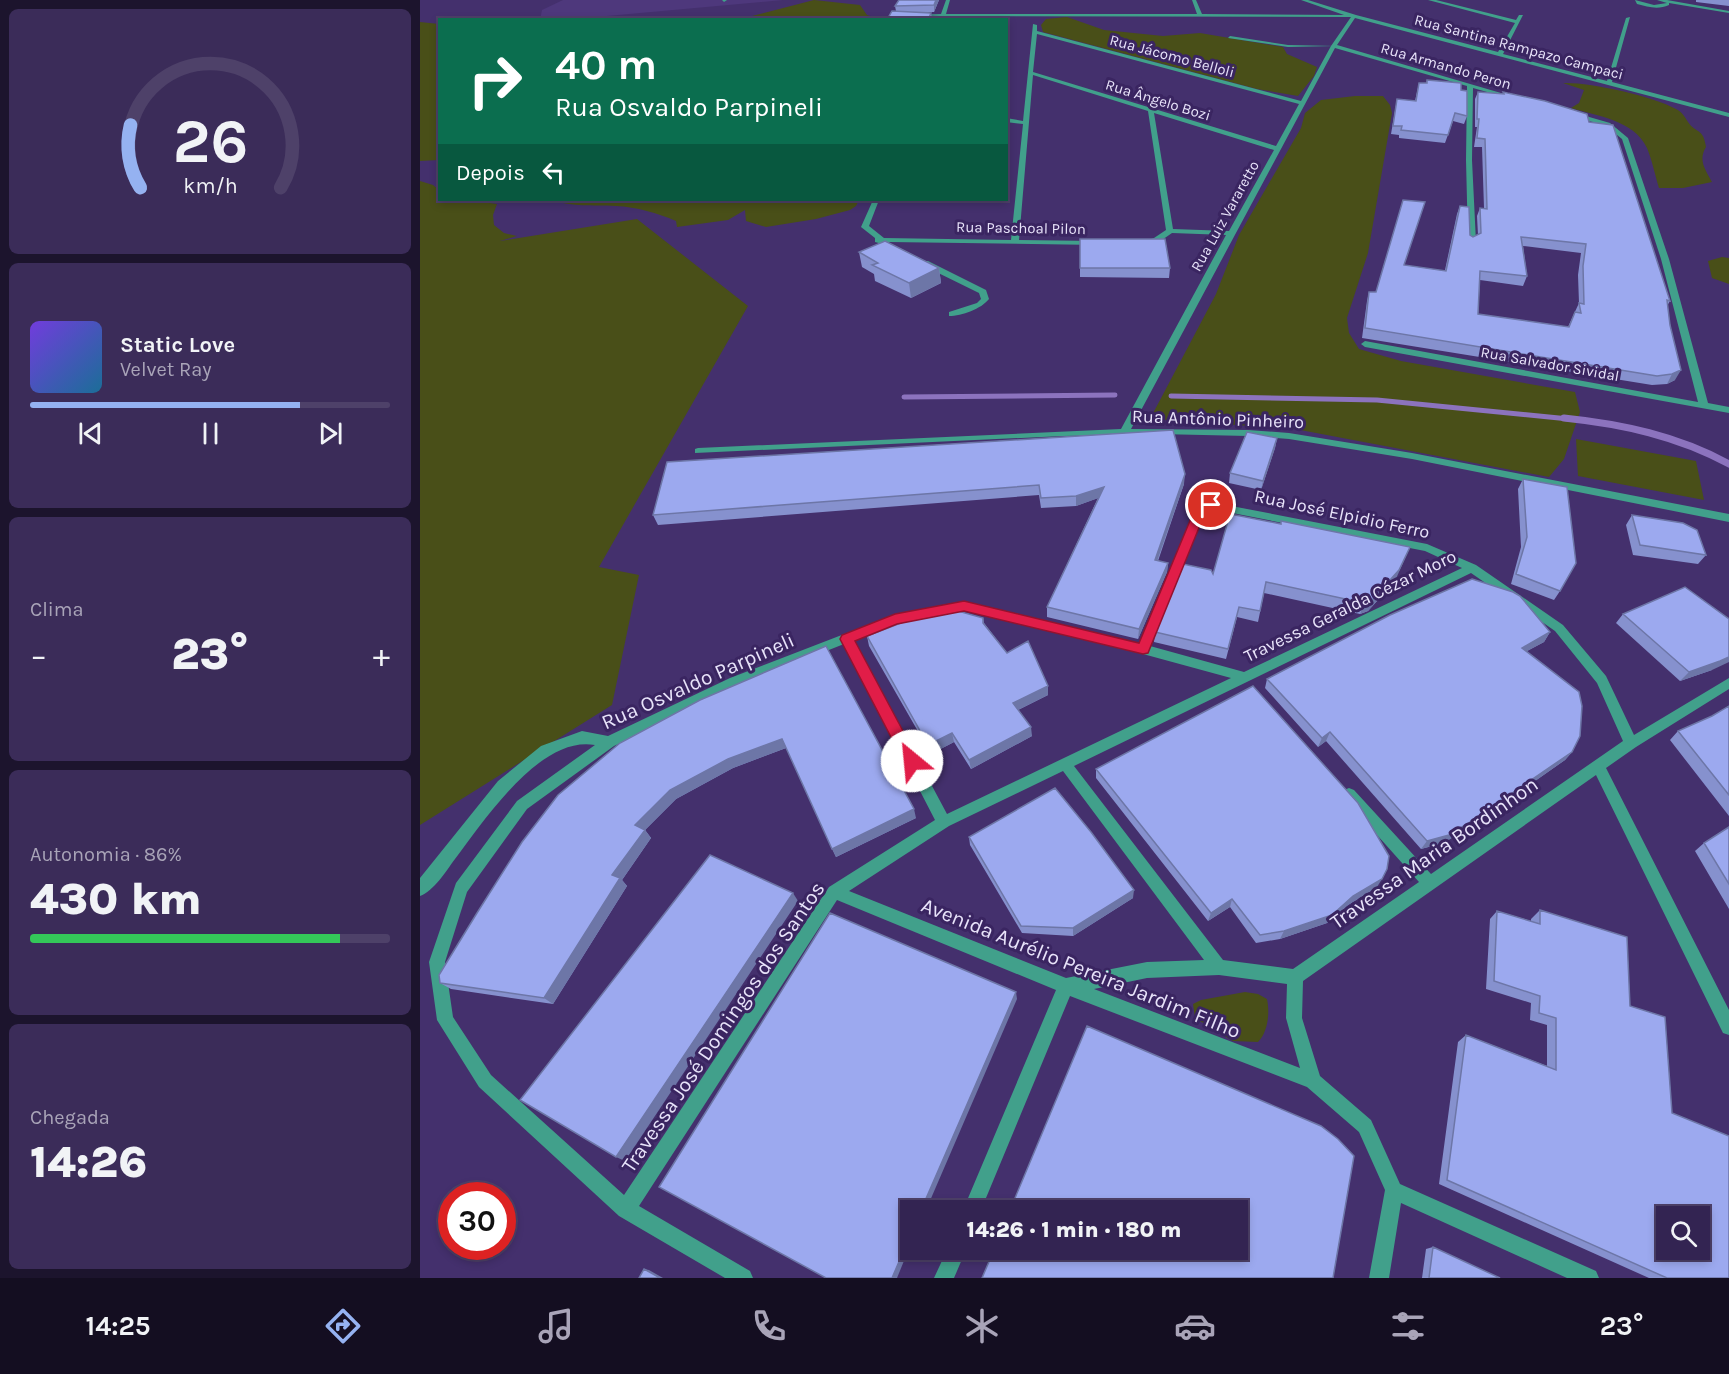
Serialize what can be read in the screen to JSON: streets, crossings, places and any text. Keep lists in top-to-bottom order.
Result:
{
  "streets": {
    "street": [
      "Rua Santina Rampazo Campaci",
      "Rua Jácomo Belloli",
      "Rua Armando Peron",
      "Rua Ângelo Bozi",
      "Rua Luiz Vararetto",
      "Rua Paschoal Pilon",
      "Rua Salvador Sividal",
      "Rua Antônio Pinheiro",
      "Rua José Elpidio Ferro",
      "Travessa Geralda Cézar Moro",
      "Rua Osvaldo Parpineli",
      "Travessa Maria Bordinhon",
      "Avenida Aurélio Pereira Jardim Filho",
      "Travessa José Domingos dos Santos"
    ]
  },
  "crossings": [
    ["Rua Santina Rampazo Campaci", "Rua Luiz Vararetto"],
    ["Rua Jácomo Belloli", "Rua Luiz Vararetto"],
    ["Rua Armando Peron", "Rua Luiz Vararetto"],
    ["Rua Ângelo Bozi", "Rua Luiz Vararetto"],
    ["Rua Luiz Vararetto", "Rua Antônio Pinheiro"],
    ["Rua José Elpidio Ferro", "Travessa Geralda Cézar Moro"],
    ["Rua José Elpidio Ferro", "Rua Osvaldo Parpineli"],
    ["Rua José Elpidio Ferro", "Travessa Maria Bordinhon"],
    ["Travessa Geralda Cézar Moro", "Rua Osvaldo Parpineli"],
    ["Travessa Geralda Cézar Moro", "Travessa José Domingos dos Santos"],
    ["Rua Osvaldo Parpineli", "Travessa José Domingos dos Santos"],
    ["Avenida Aurélio Pereira Jardim Filho", "Travessa José Domingos dos Santos"]
  ],
  "page": {
    "turn": ["40 m", "Rua Osvaldo Parpineli"],
    "then": "Depois",
    "song": ["Static Love", "Velvet Ray"],
    "tile": [
      "Clima",
      ["Autonomia · 86%", "430 km"],
      ["Chegada", "14:26"]
    ],
    "heat": ["−", "23°", "+"],
    "limit": "30",
    "trip": "14:26 · 1 min · 180 m",
    "tabs": ["14:25", "23°"],
    "gauge": ["26", "km/h"]
  }
}
